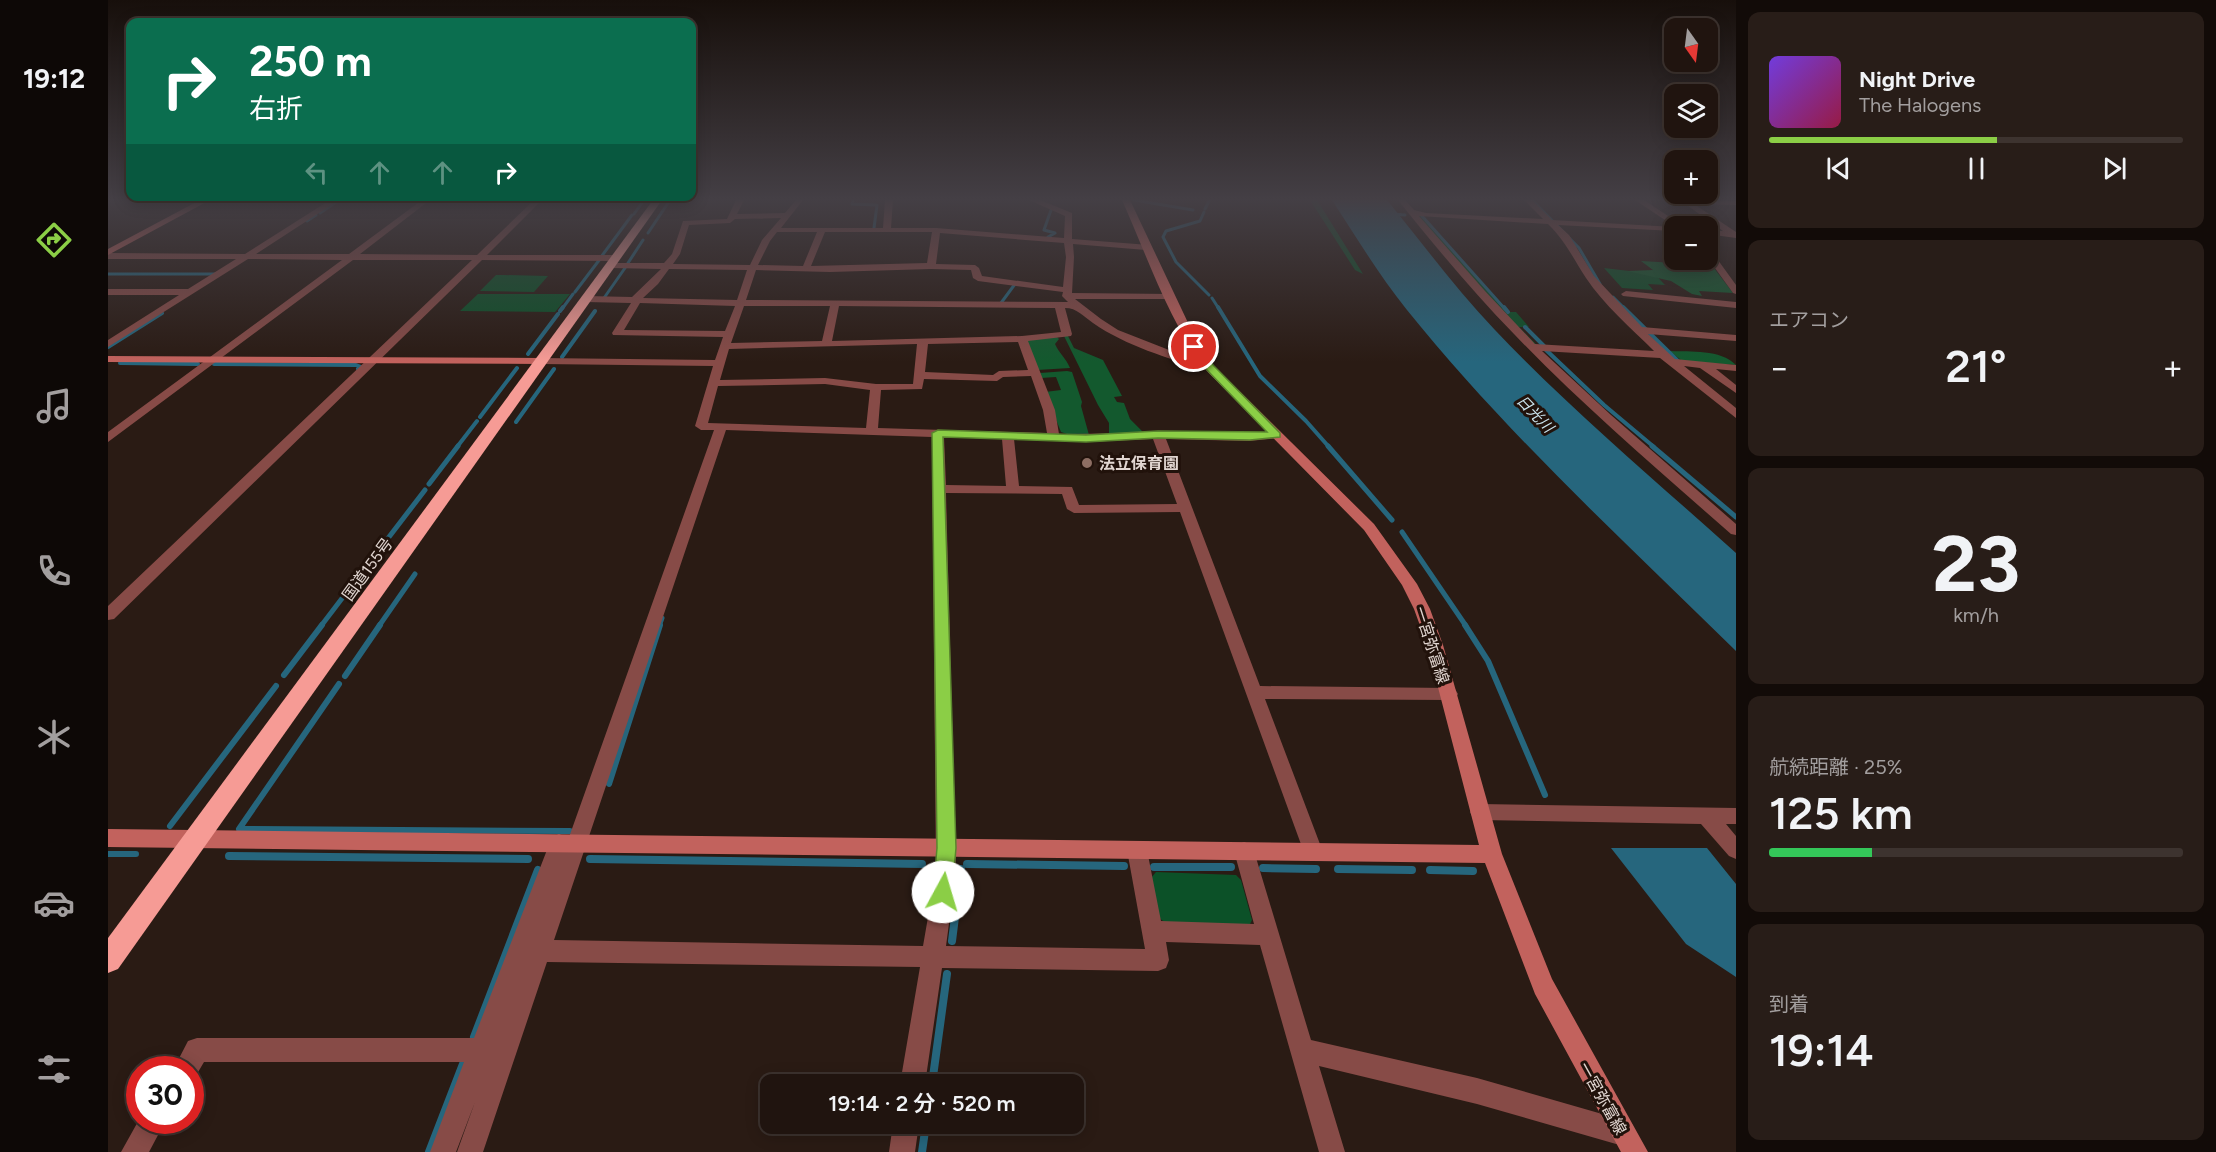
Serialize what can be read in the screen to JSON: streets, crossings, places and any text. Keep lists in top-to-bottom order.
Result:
{
  "streets": {
    "highway": ["国道155号"],
    "street": ["一宮弥富線"]
  },
  "water": ["日光川"],
  "places": ["法立保育園"],
  "north": "bottom",
  "page": {
    "tabs": "19:12",
    "map_buttons": ["+", "−"],
    "turn": ["250 m", "右折"],
    "song": ["Night Drive", "The Halogens"],
    "tile": [
      "エアコン",
      ["23", "km/h"],
      ["航続距離 · 25%", "125 km"],
      ["到着", "19:14"]
    ],
    "heat": ["−", "21°", "+"],
    "limit": "30",
    "trip": "19:14 · 2 分 · 520 m"
  }
}
